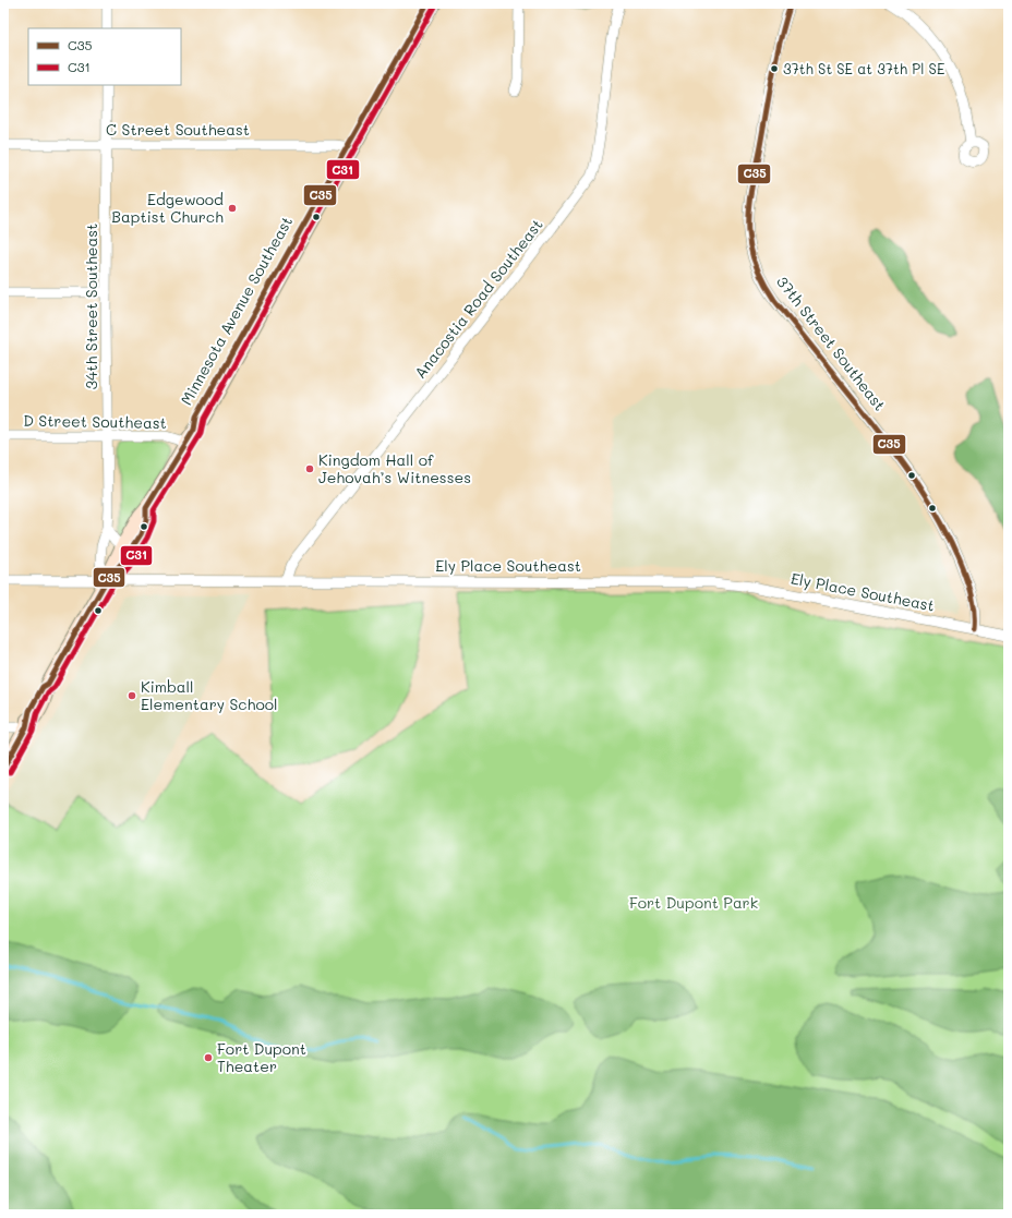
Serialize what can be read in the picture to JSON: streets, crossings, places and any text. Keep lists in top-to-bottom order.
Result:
{
  "streets": {
    "main road": ["Minnesota Avenue Southeast"],
    "street": [
      "C Street Southeast",
      "Anacostia Road Southeast",
      "34th Street Southeast",
      "37th Street Southeast",
      "D Street Southeast",
      "Ely Place Southeast"
    ]
  },
  "crossings": [
    ["C Street Southeast", "34th Street Southeast"],
    ["C Street Southeast", "Minnesota Avenue Southeast"],
    ["Anacostia Road Southeast", "Ely Place Southeast"],
    ["34th Street Southeast", "Minnesota Avenue Southeast"],
    ["34th Street Southeast", "D Street Southeast"],
    ["34th Street Southeast", "Ely Place Southeast"],
    ["Minnesota Avenue Southeast", "D Street Southeast"],
    ["Minnesota Avenue Southeast", "Ely Place Southeast"],
    ["37th Street Southeast", "Ely Place Southeast"]
  ],
  "parks": ["Fort Dupont Park"],
  "places": [
    "37th St SE at 37th Pl SE",
    "Edgewood Baptist Church",
    "Kingdom Hall of Jehovah’s Witnesses",
    "Kimball Elementary School",
    "Fort Dupont Theater"
  ],
  "lines": ["transit line C35", "transit line C31"],
  "legend": ["C35", "C31"]
}
